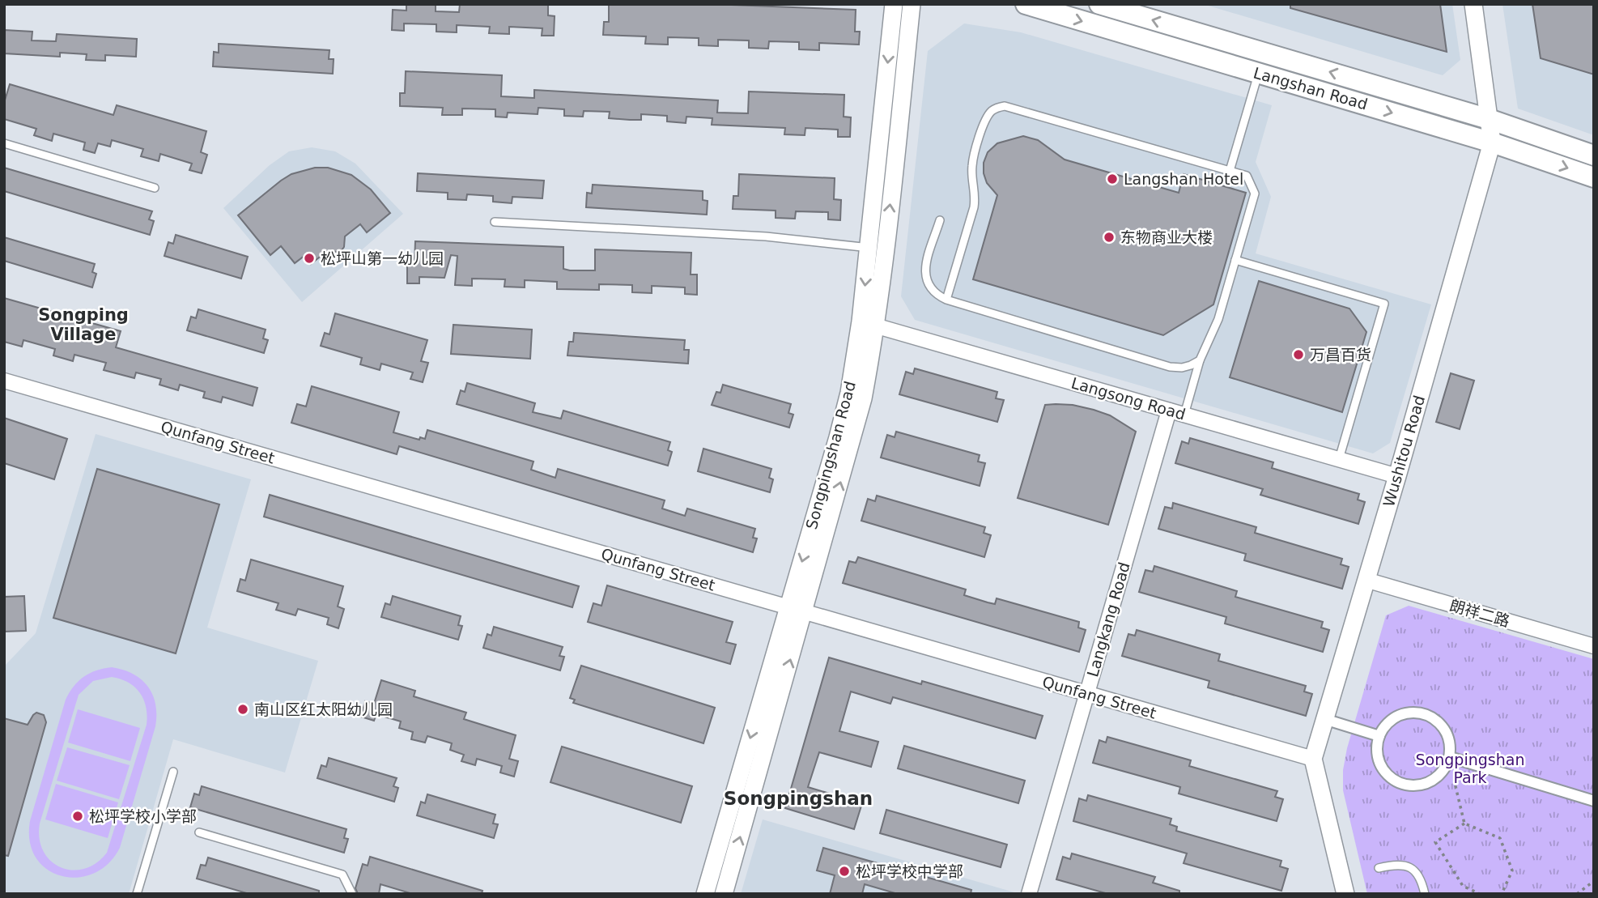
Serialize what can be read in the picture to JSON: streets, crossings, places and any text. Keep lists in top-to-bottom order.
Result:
{
  "streets": {
    "main road": ["Langshan Road"],
    "street": [
      "Langsong Road",
      "Qunfang Street",
      "Wushitou Road",
      "Songpingshan Road",
      "朗祥二路",
      "Langkang Road"
    ]
  },
  "crossings": [
    ["Langshan Road", "Wushitou Road"],
    ["Langsong Road", "Wushitou Road"],
    ["Langsong Road", "Songpingshan Road"],
    ["Langsong Road", "Langkang Road"],
    ["Qunfang Street", "Wushitou Road"],
    ["Qunfang Street", "Songpingshan Road"],
    ["Qunfang Street", "Langkang Road"],
    ["Wushitou Road", "朗祥二路"]
  ],
  "districts": ["Songping Village", "Songpingshan"],
  "parks": ["Songpingshan Park"],
  "places": [
    "Langshan Hotel",
    "东物商业大楼",
    "松坪山第一幼儿园",
    "万昌百货",
    "南山区红太阳幼儿园",
    "松坪学校小学部",
    "松坪学校中学部"
  ]
}
